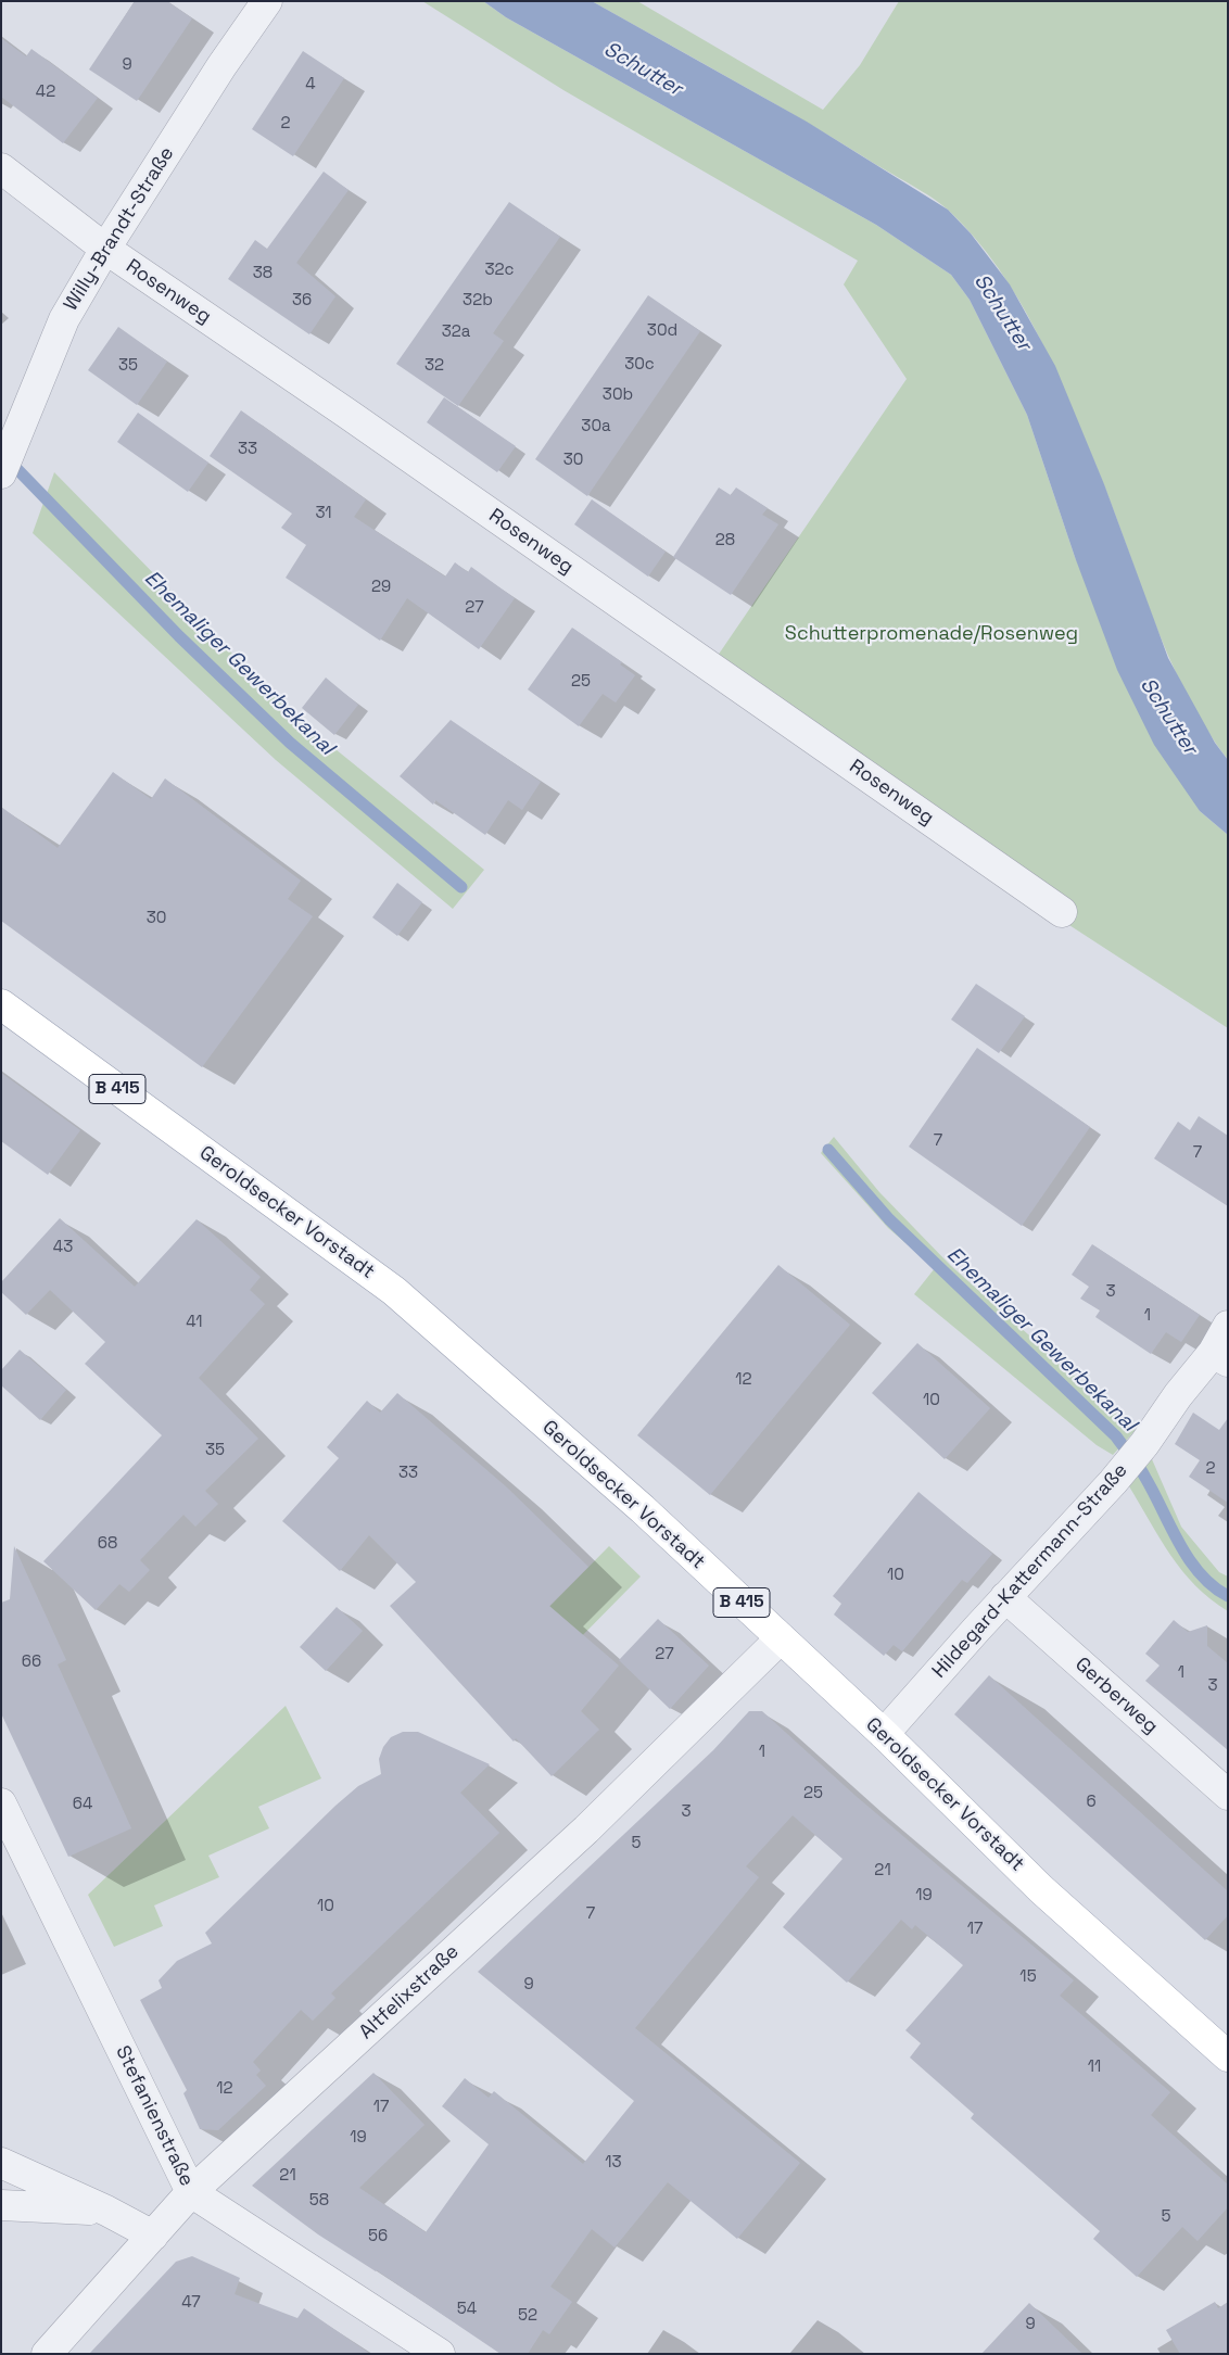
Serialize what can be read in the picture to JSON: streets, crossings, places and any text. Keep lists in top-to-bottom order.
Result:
{
  "streets": {
    "main road": ["B 415", "Geroldsecker Vorstadt"],
    "street": [
      "Willy-Brandt-Straße",
      "Rosenweg",
      "Hildegard-Kattermann-Straße",
      "Gerberweg",
      "Altfelixstraße",
      "Stefanienstraße"
    ]
  },
  "crossings": [
    ["Willy-Brandt-Straße", "Rosenweg"],
    ["Geroldsecker Vorstadt", "Hildegard-Kattermann-Straße"],
    ["Geroldsecker Vorstadt", "Altfelixstraße"],
    ["Hildegard-Kattermann-Straße", "Gerberweg"],
    ["Altfelixstraße", "Stefanienstraße"]
  ],
  "water": ["Schutter", "Ehemaliger Gewerbekanal"],
  "parks": ["Schutterpromenade/Rosenweg"],
  "house_numbers": [
    "9",
    "4",
    "42",
    "2",
    "32c",
    "38",
    "36",
    "32b",
    "30d",
    "32a",
    "30c",
    "35",
    "32",
    "30b",
    "30a",
    "33",
    "30",
    "31",
    "28",
    "29",
    "27",
    "25",
    "30",
    "7",
    "7",
    "43",
    "3",
    "1",
    "41",
    "12",
    "10",
    "35",
    "2",
    "33",
    "68",
    "10",
    "27",
    "66",
    "1",
    "3",
    "1",
    "25",
    "6",
    "64",
    "3",
    "5",
    "21",
    "19",
    "10",
    "7",
    "17",
    "15",
    "9",
    "11",
    "12",
    "17",
    "19",
    "13",
    "21",
    "58",
    "5",
    "56",
    "47",
    "54",
    "52",
    "9"
  ]
}
